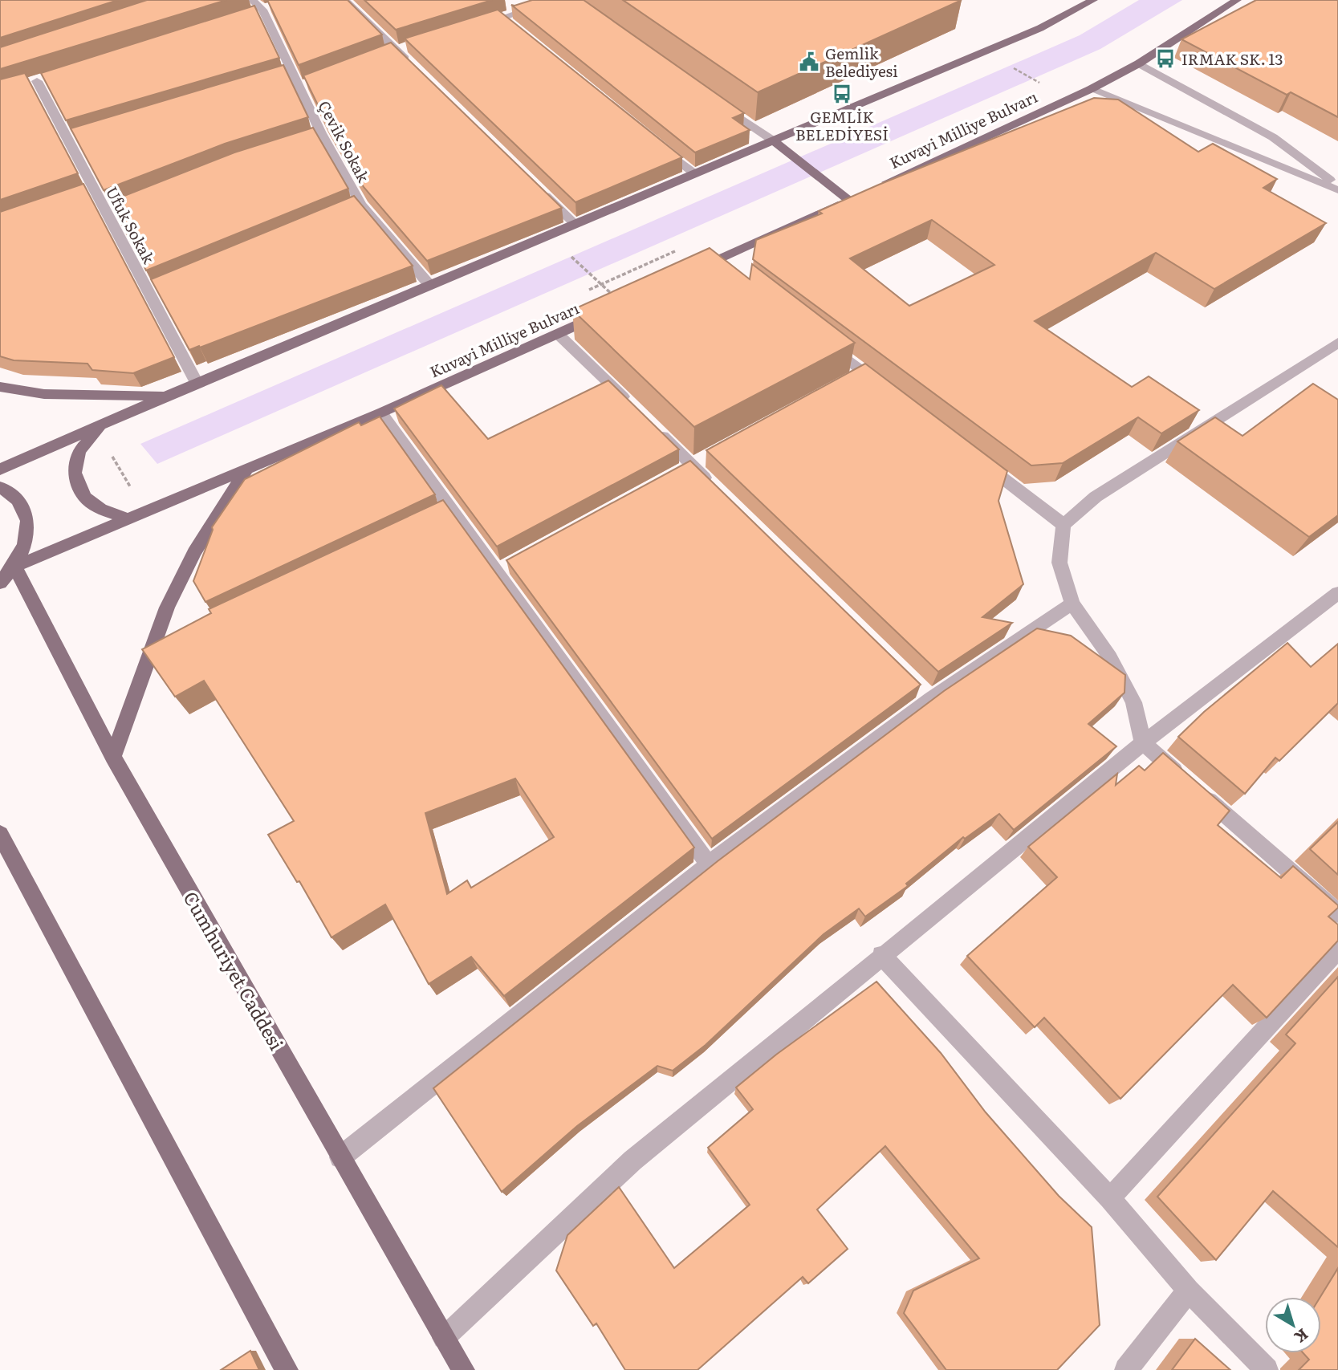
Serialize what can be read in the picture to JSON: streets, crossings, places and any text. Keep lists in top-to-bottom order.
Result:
{
  "streets": {
    "main road": ["Kuvayi Milliye Bulvarı", "Cumhuriyet Caddesi"],
    "street": ["Çevik Sokak", "Ufuk Sokak"]
  },
  "crossings": [
    ["Kuvayi Milliye Bulvarı", "Cumhuriyet Caddesi"]
  ],
  "places": {
    "bus stop": ["IRMAK SK. 13", "GEMLİK BELEDİYESİ"],
    "public building": ["Gemlik Belediyesi"]
  },
  "north": "bottom right"
}
